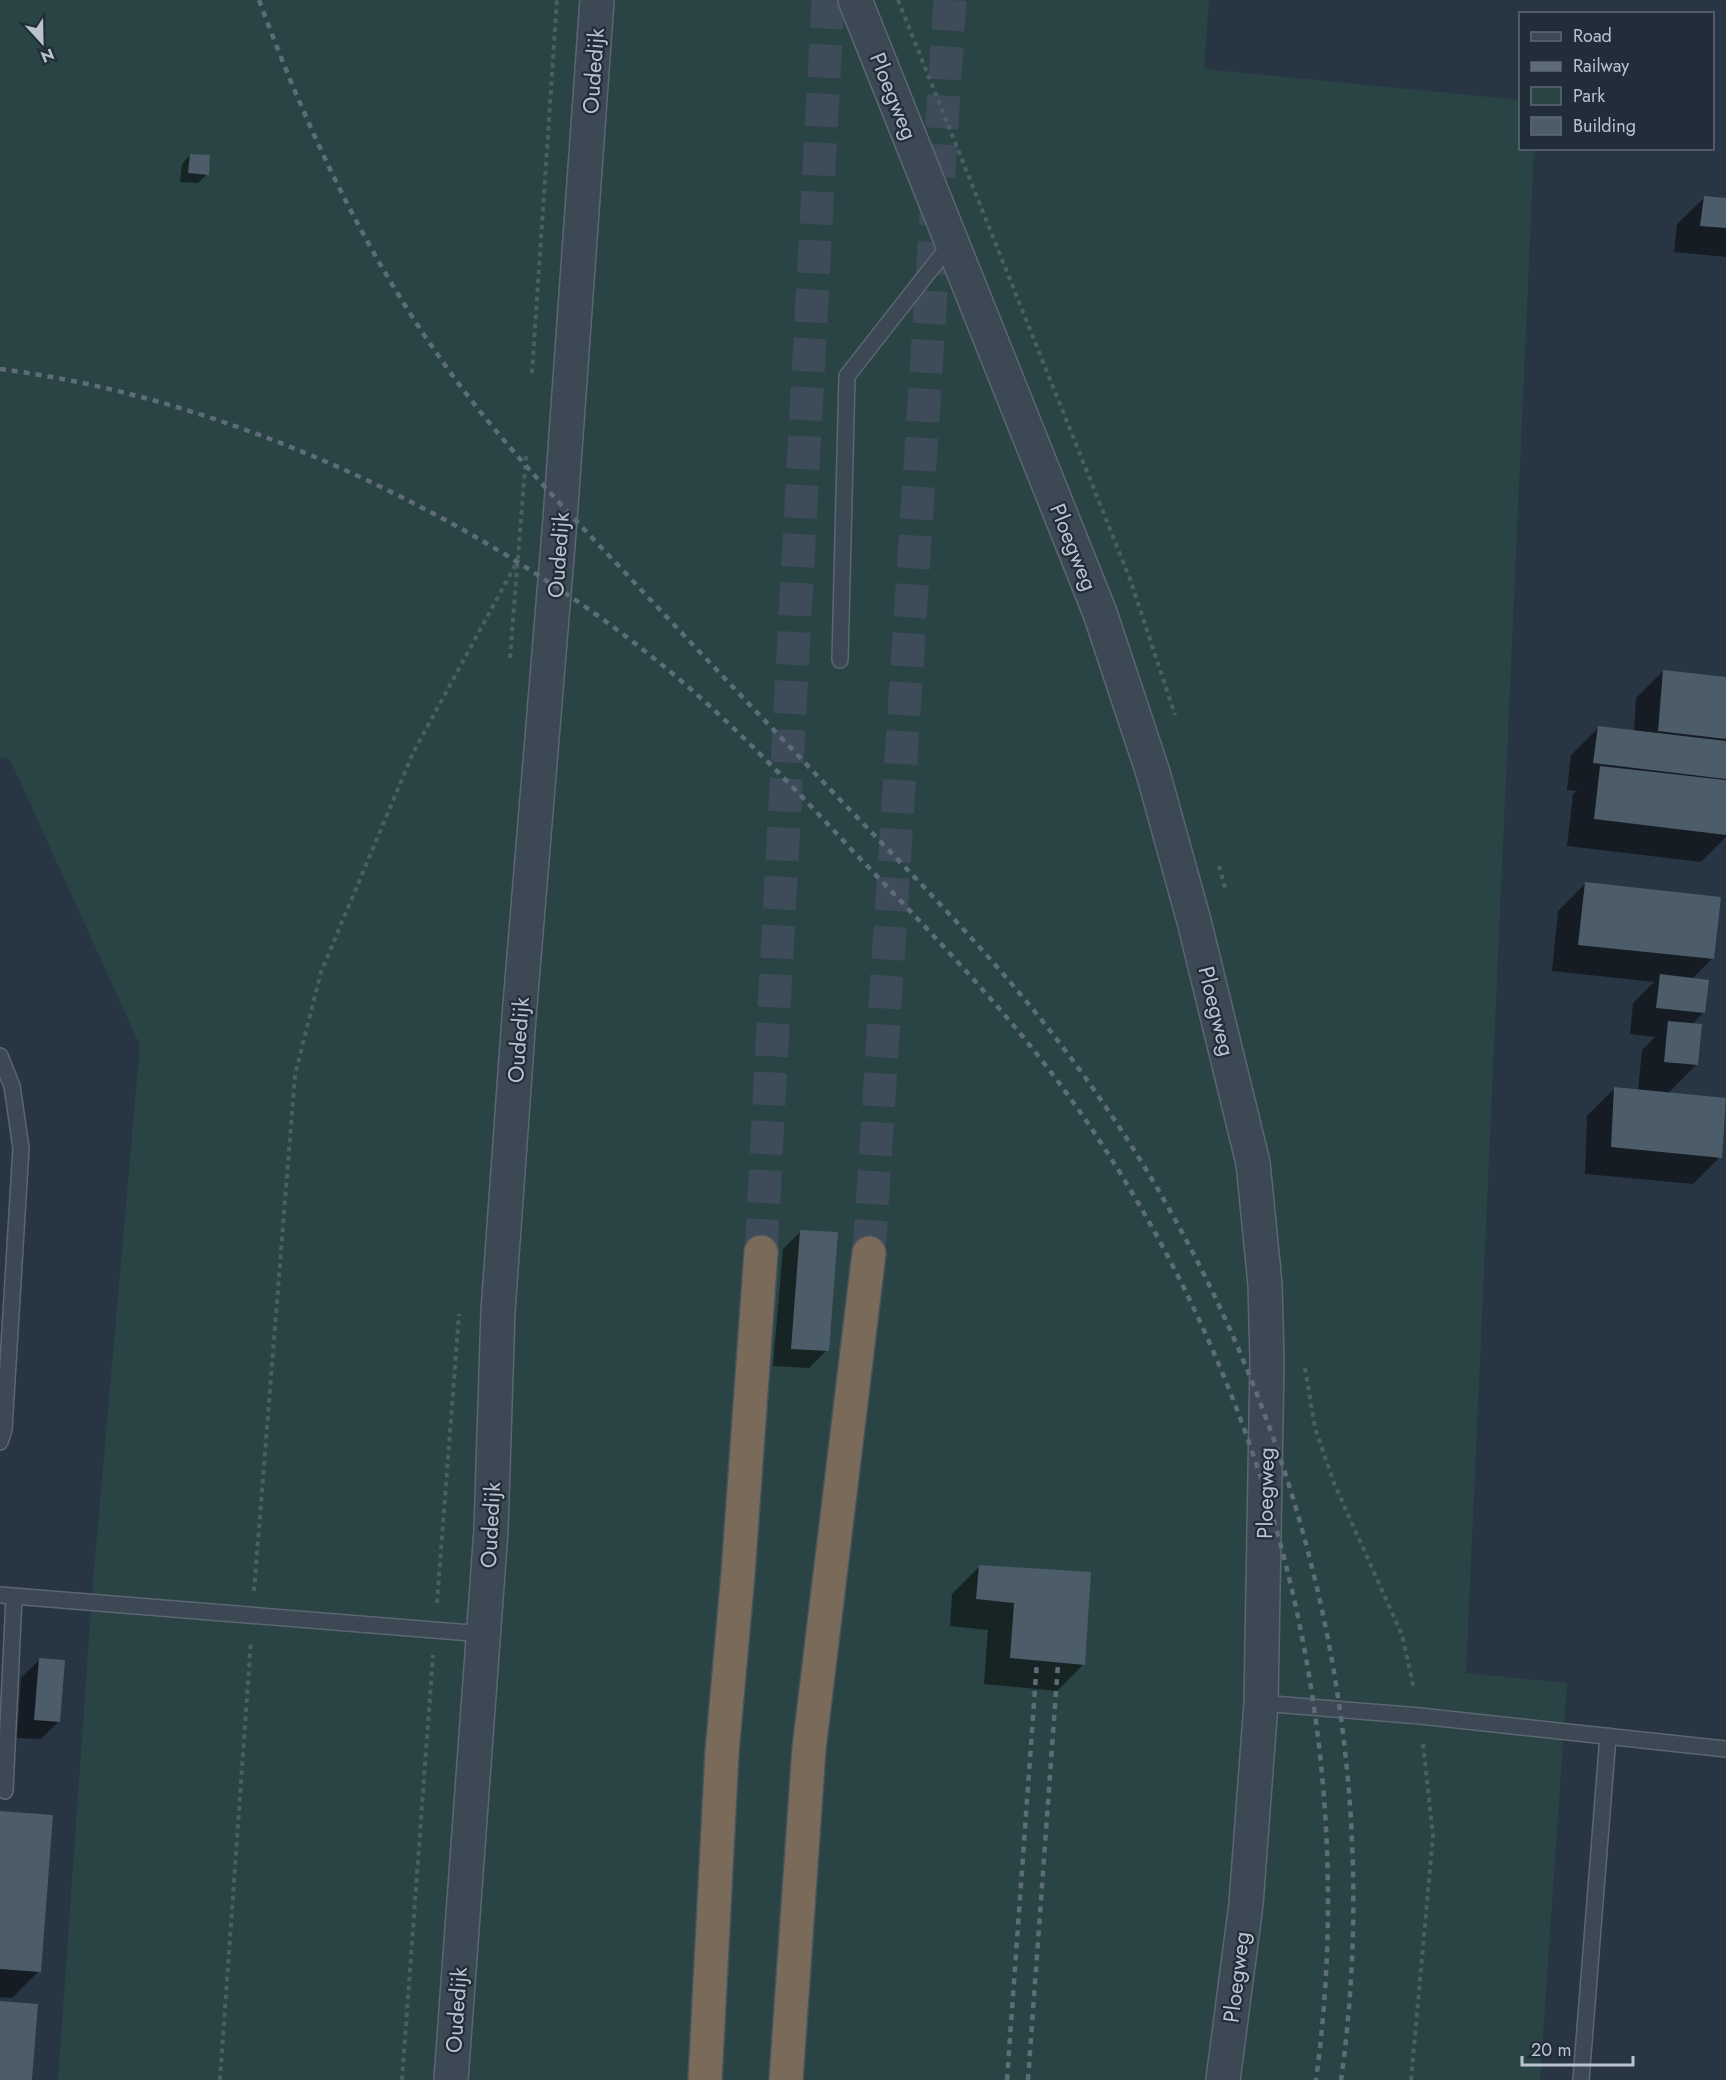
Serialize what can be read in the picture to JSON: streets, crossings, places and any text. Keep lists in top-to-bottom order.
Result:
{
  "streets": {
    "street": ["Oudedijk", "Ploegweg"]
  },
  "legend": [
    "Road",
    "Railway",
    "Park",
    "Building"
  ],
  "scale_bar": "20 m",
  "north": "bottom"
}
